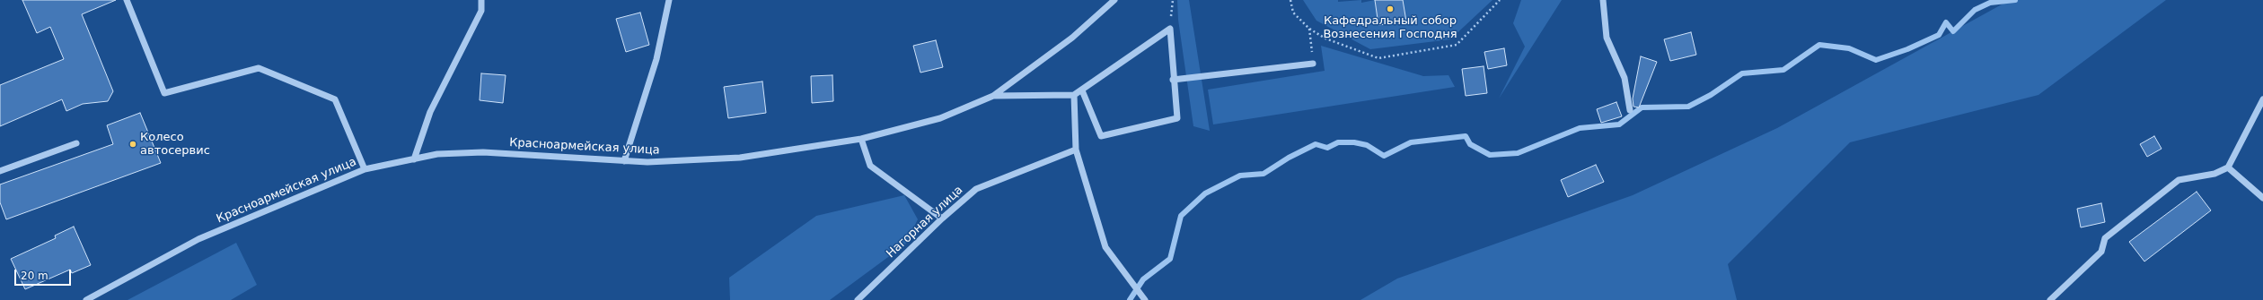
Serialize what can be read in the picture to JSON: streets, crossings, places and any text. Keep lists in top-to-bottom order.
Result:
{
  "streets": {
    "street": ["Красноармейская улица", "Нагорная улица"]
  },
  "places": ["Кафедральный собор Вознесения Господня", "Колесо автосервис"],
  "scale_bar": "20 m"
}
